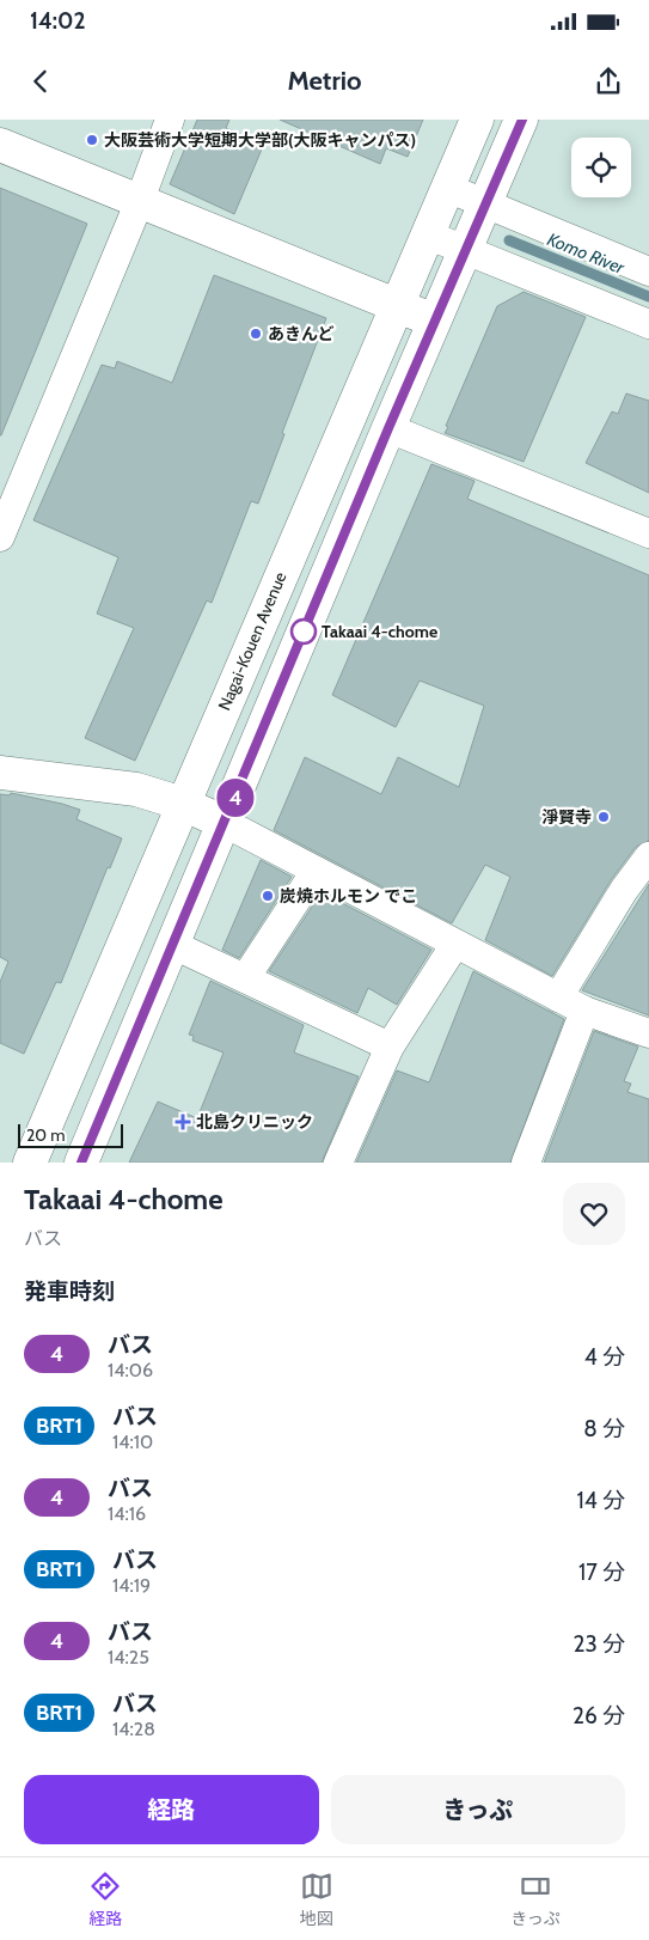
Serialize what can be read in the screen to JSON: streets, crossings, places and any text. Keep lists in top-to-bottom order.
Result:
{
  "streets": {
    "main road": ["Nagai-Kouen Avenue"]
  },
  "water": ["Komo River"],
  "places": {
    "other": [
      "大阪芸術大学短期大学部(大阪キャンパス)",
      "あきんど",
      "Takaai 4-chome",
      "淨賢寺",
      "炭焼ホルモン でこ"
    ],
    "health": ["北島クリニック"]
  },
  "lines": ["bus line 4"],
  "scale_bar": "20 m",
  "page": {
    "status": "14:02",
    "header": "Metrio",
    "on_map": "4",
    "scale": "20 m",
    "heading": [
      ["Takaai 4-chome", "バス"],
      "発車時刻"
    ],
    "list": [
      {
        "mark": "4",
        "name": "バス",
        "note": "14:06",
        "value": "4 分"
      },
      {
        "mark": "BRT1",
        "name": "バス",
        "note": "14:10",
        "value": "8 分"
      },
      {
        "mark": "4",
        "name": "バス",
        "note": "14:16",
        "value": "14 分"
      },
      {
        "mark": "BRT1",
        "name": "バス",
        "note": "14:19",
        "value": "17 分"
      },
      {
        "mark": "4",
        "name": "バス",
        "note": "14:25",
        "value": "23 分"
      },
      {
        "mark": "BRT1",
        "name": "バス",
        "note": "14:28",
        "value": "26 分"
      }
    ],
    "buttons": ["経路", "きっぷ"],
    "tabs": ["経路", "地図", "きっぷ"]
  }
}
